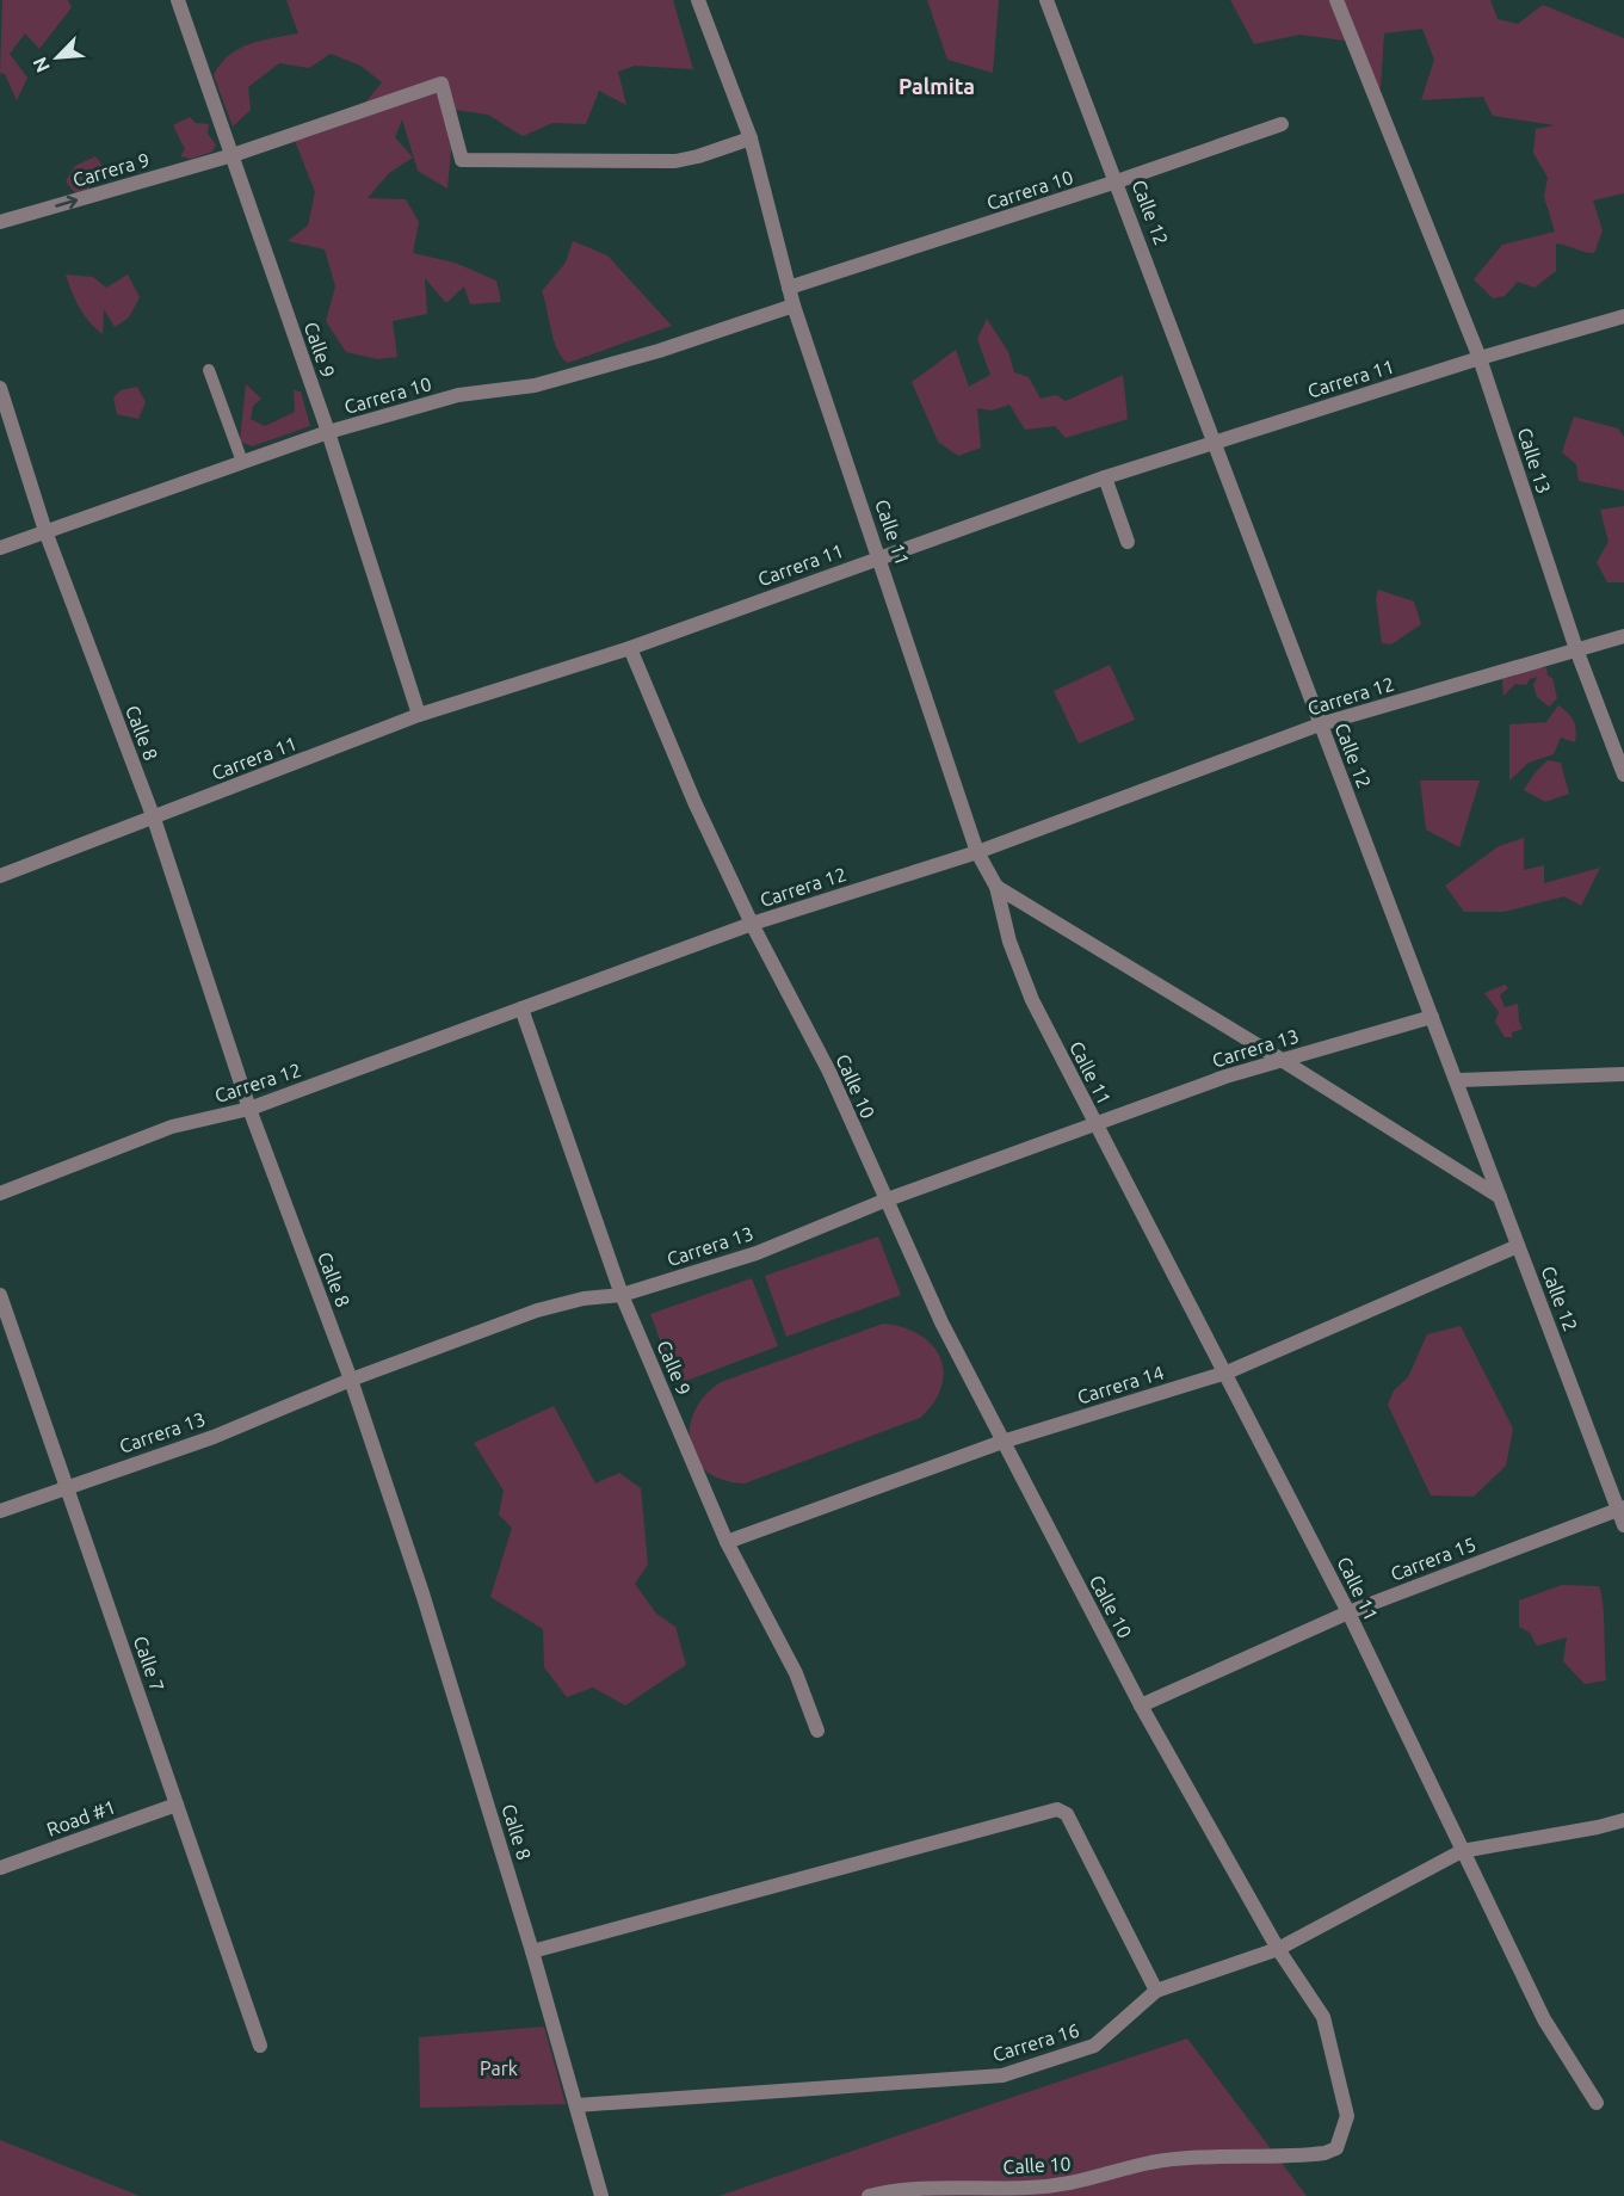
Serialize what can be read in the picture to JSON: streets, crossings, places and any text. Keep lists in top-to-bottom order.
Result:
{
  "streets": {
    "street": [
      "Carrera 9",
      "Carrera 10",
      "Calle 12",
      "Calle 9",
      "Carrera 11",
      "Calle 13",
      "Calle 11",
      "Carrera 12",
      "Calle 8",
      "Carrera 13",
      "Calle 10",
      "Carrera 14",
      "Carrera 15",
      "Calle 7",
      "Road #1",
      "Carrera 16"
    ]
  },
  "crossings": [
    ["Carrera 9", "Calle 9"],
    ["Carrera 9", "Calle 11"],
    ["Carrera 10", "Calle 12"],
    ["Carrera 10", "Calle 9"],
    ["Carrera 10", "Calle 11"],
    ["Carrera 10", "Calle 8"],
    ["Calle 12", "Carrera 11"],
    ["Calle 12", "Carrera 12"],
    ["Calle 12", "Carrera 13"],
    ["Calle 12", "Carrera 14"],
    ["Calle 12", "Carrera 15"],
    ["Calle 9", "Carrera 11"],
    ["Calle 9", "Carrera 12"],
    ["Calle 9", "Carrera 13"],
    ["Calle 9", "Carrera 14"],
    ["Carrera 11", "Calle 13"],
    ["Carrera 11", "Calle 11"],
    ["Carrera 11", "Calle 8"],
    ["Carrera 11", "Calle 10"],
    ["Calle 13", "Carrera 12"],
    ["Calle 11", "Carrera 12"],
    ["Calle 11", "Carrera 13"],
    ["Calle 11", "Carrera 14"],
    ["Calle 11", "Carrera 15"],
    ["Calle 11", "Carrera 16"],
    ["Carrera 12", "Calle 8"],
    ["Carrera 12", "Calle 10"],
    ["Calle 8", "Carrera 13"],
    ["Calle 8", "Carrera 16"],
    ["Carrera 13", "Calle 10"],
    ["Carrera 13", "Calle 7"],
    ["Calle 10", "Carrera 14"],
    ["Calle 10", "Carrera 15"],
    ["Calle 10", "Carrera 16"],
    ["Calle 7", "Road #1"]
  ],
  "districts": ["Palmita"],
  "parks": ["Park"],
  "north": "bottom left"
}
